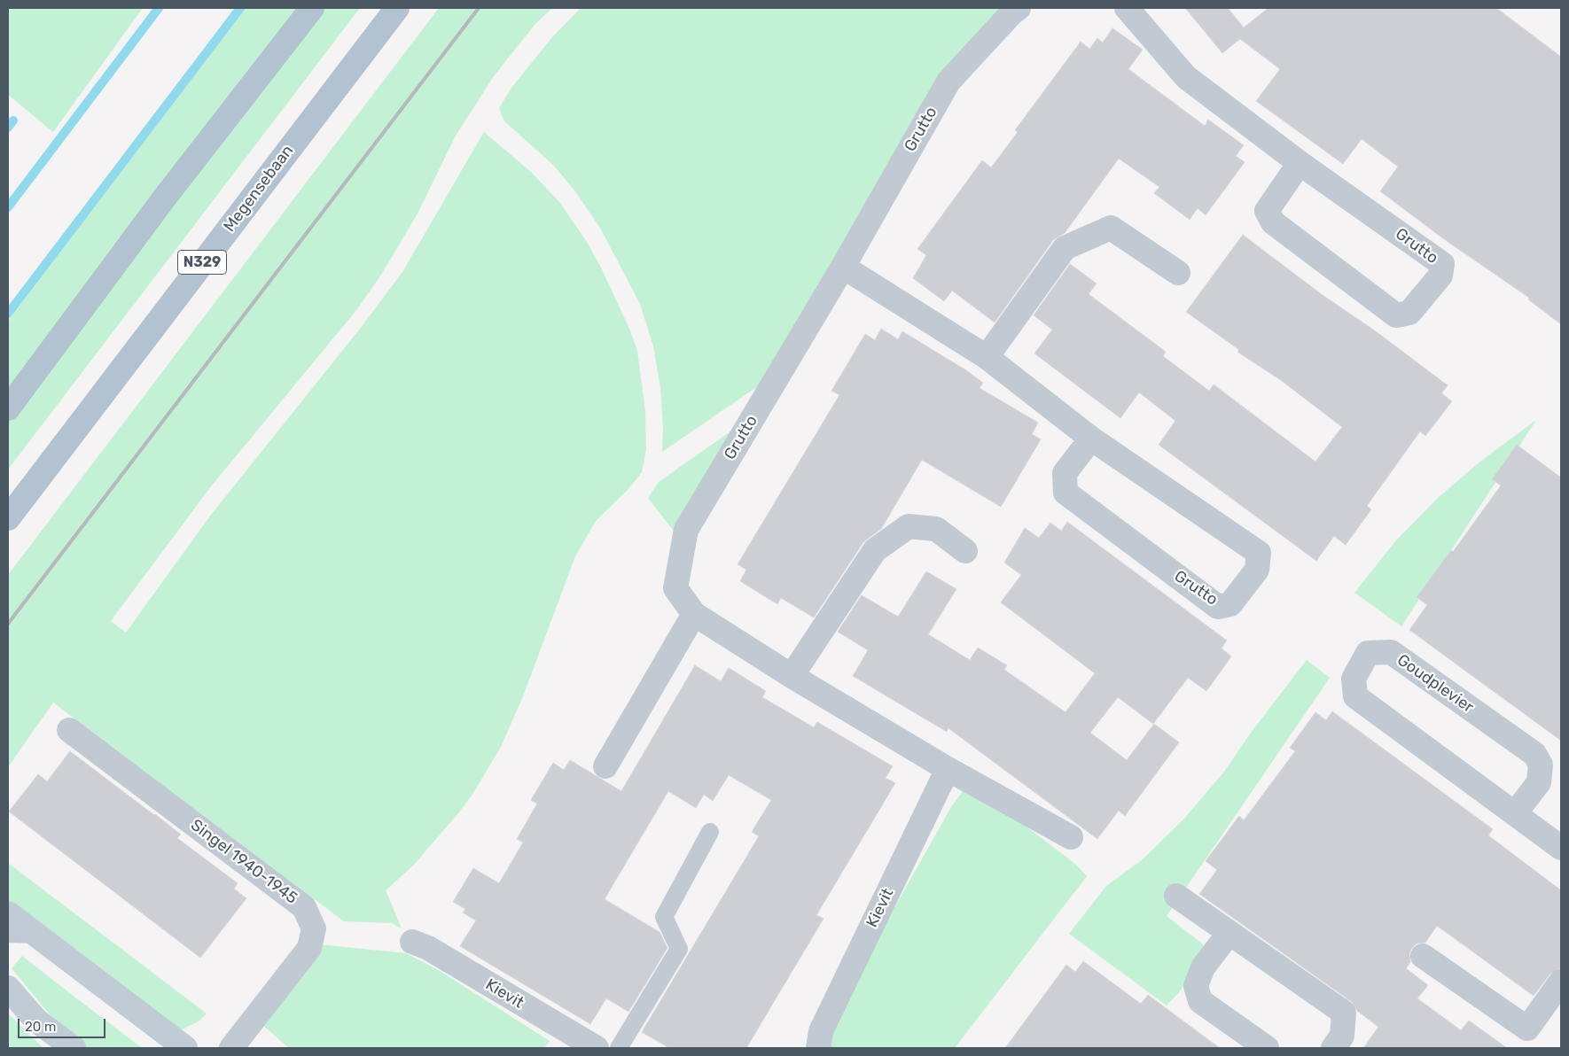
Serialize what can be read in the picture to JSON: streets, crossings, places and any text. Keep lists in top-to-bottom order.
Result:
{
  "streets": {
    "main road": ["Megensebaan", "N329"],
    "street": [
      "Grutto",
      "Goudplevier",
      "Singel 1940-1945",
      "Kievit"
    ]
  },
  "scale_bar": "20 m"
}
